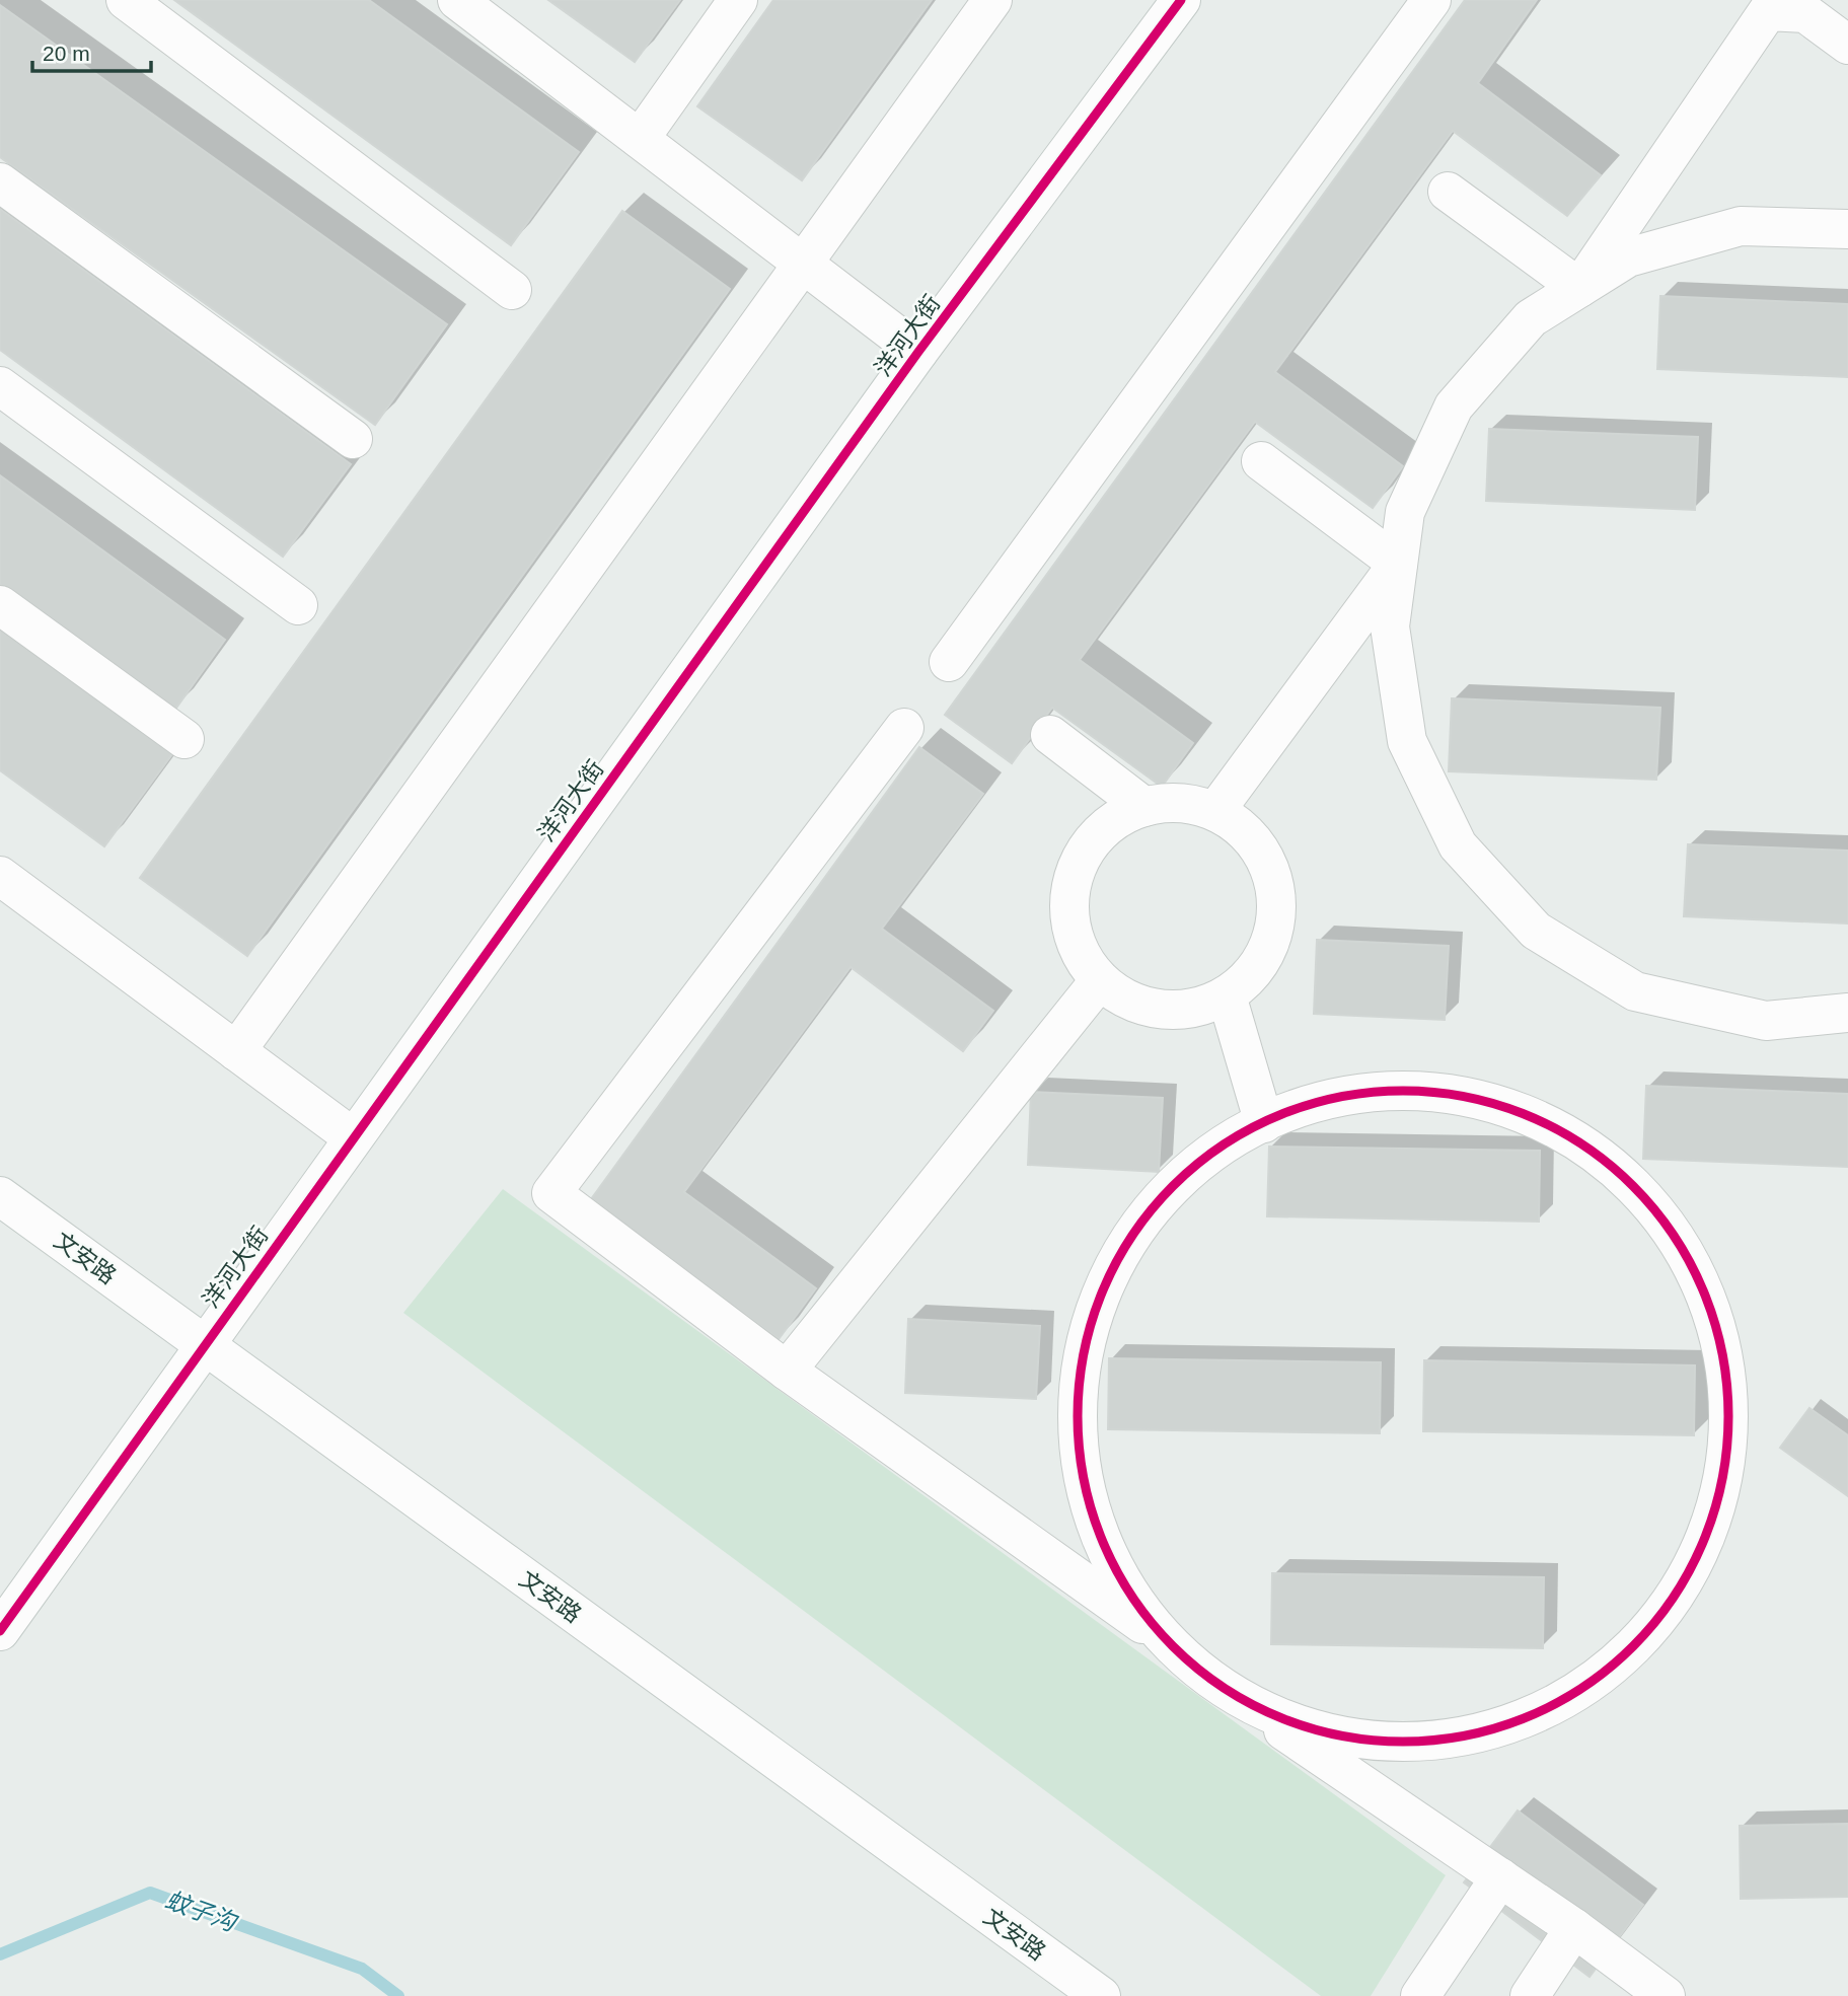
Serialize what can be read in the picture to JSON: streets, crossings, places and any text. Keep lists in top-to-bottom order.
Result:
{
  "streets": {
    "street": ["洋河大街", "文安路"]
  },
  "crossings": [
    ["洋河大街", "文安路"]
  ],
  "water": ["蚊子沟"],
  "scale_bar": "20 m"
}
